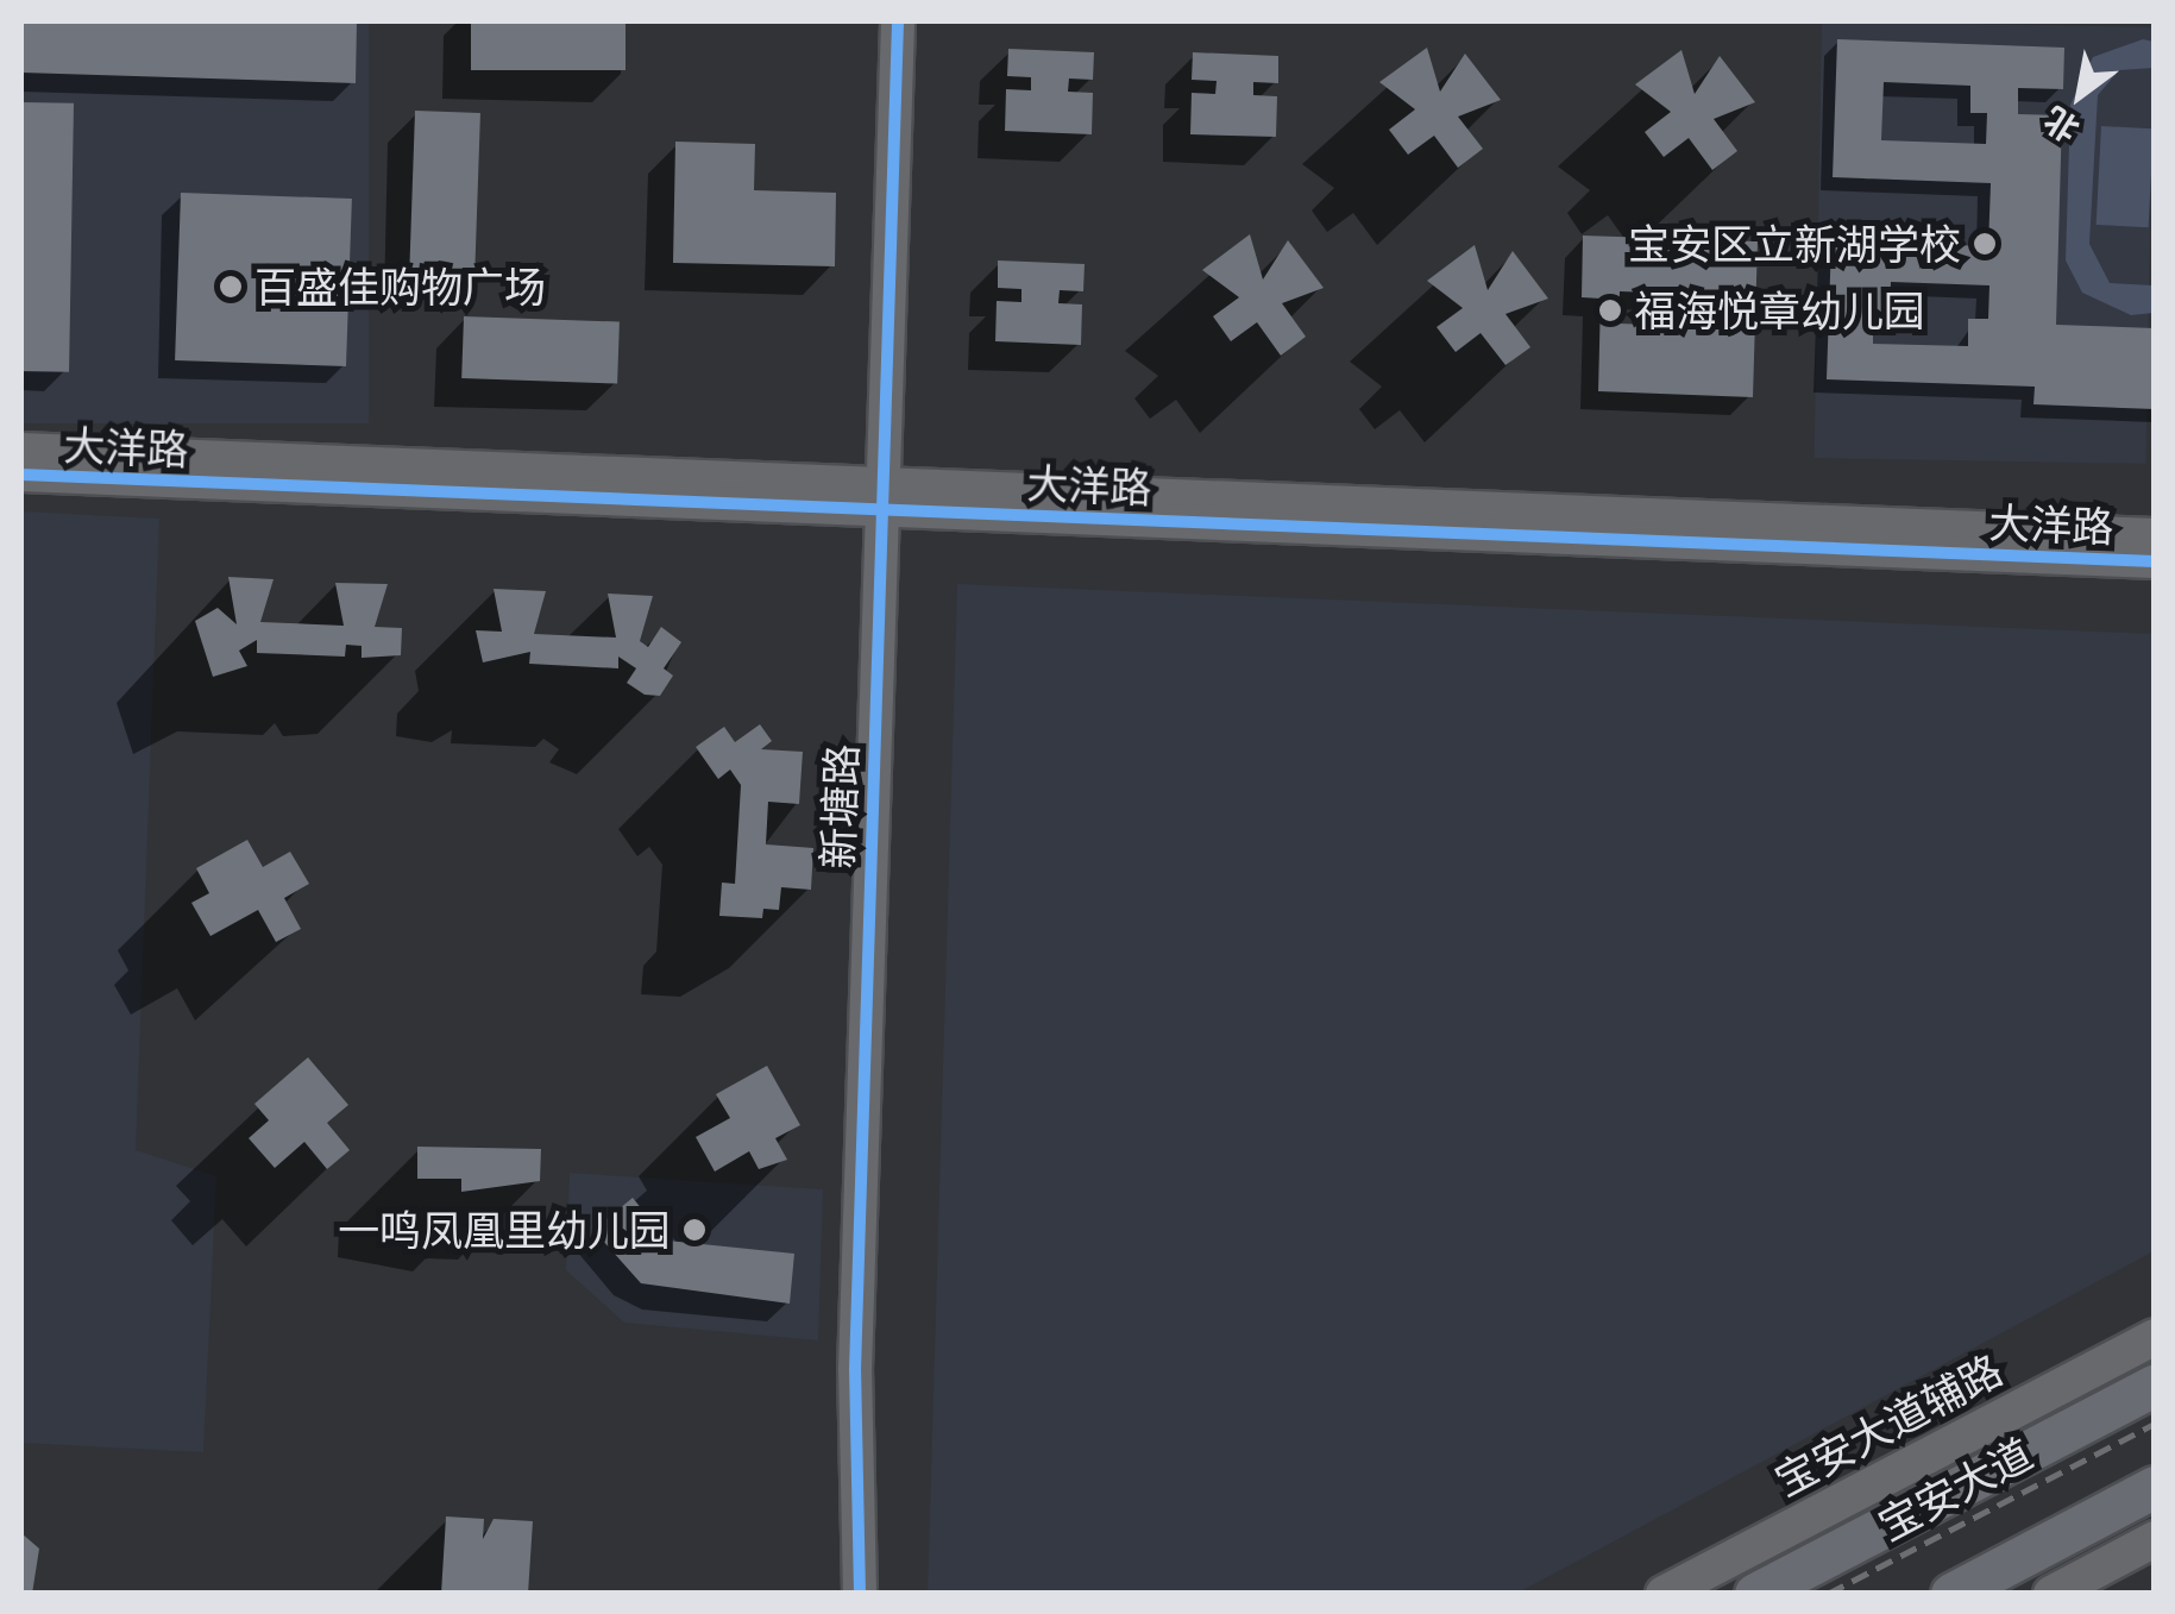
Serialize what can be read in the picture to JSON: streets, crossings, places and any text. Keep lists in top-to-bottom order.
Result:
{
  "streets": {
    "main road": ["宝安大道辅路", "宝安大道"],
    "street": ["大洋路", "新塘路"]
  },
  "crossings": [
    ["大洋路", "新塘路"]
  ],
  "places": [
    "宝安区立新湖学校",
    "百盛佳购物广场",
    "福海悦章幼儿园",
    "一鸣凤凰里幼儿园"
  ],
  "north": "bottom left"
}
